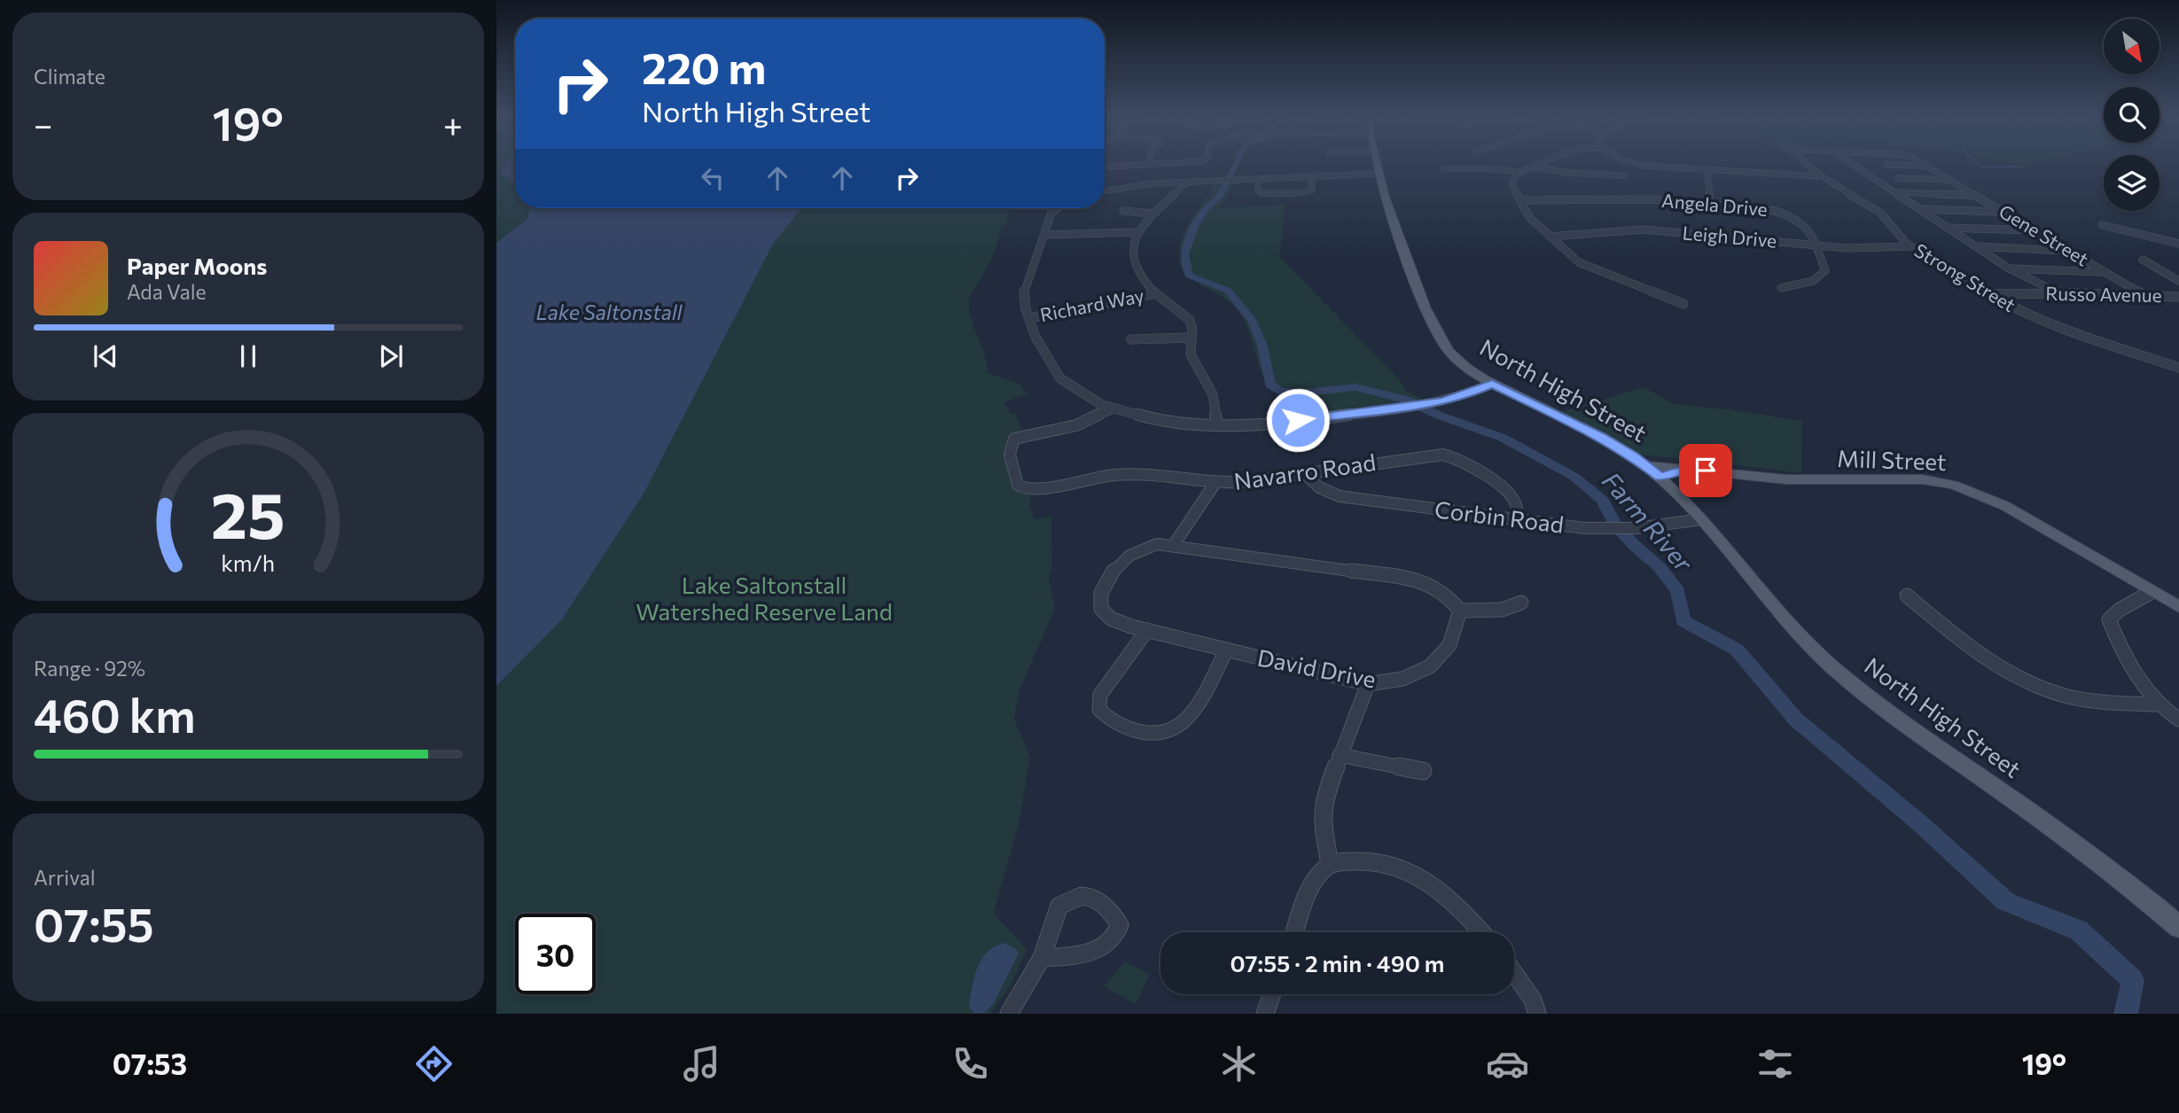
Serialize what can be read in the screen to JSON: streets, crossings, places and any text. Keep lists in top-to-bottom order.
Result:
{
  "streets": {
    "main road": ["North High Street", "Mill Street"],
    "street": [
      "Angela Drive",
      "Gene Street",
      "Leigh Drive",
      "Strong Street",
      "Russo Avenue",
      "Richard Way",
      "Navarro Road",
      "Corbin Road",
      "David Drive"
    ]
  },
  "crossings": [
    ["Angela Drive", "Leigh Drive"],
    ["Gene Street", "Russo Avenue"],
    ["Leigh Drive", "Strong Street"],
    ["Strong Street", "Russo Avenue"],
    ["North High Street", "Mill Street"],
    ["North High Street", "Corbin Road"],
    ["Navarro Road", "Corbin Road"]
  ],
  "water": ["Lake Saltonstall", "Farm River"],
  "parks": ["Lake Saltonstall Watershed Reserve Land"],
  "north": "bottom right",
  "page": {
    "tile": [
      "Climate",
      ["Range · 92%", "460 km"],
      ["Arrival", "07:55"]
    ],
    "turn": ["220 m", "North High Street"],
    "heat": ["−", "19°", "+"],
    "song": ["Paper Moons", "Ada Vale"],
    "limit": "30",
    "trip": "07:55 · 2 min · 490 m",
    "tabs": ["07:53", "19°"],
    "gauge": ["25", "km/h"]
  }
}
